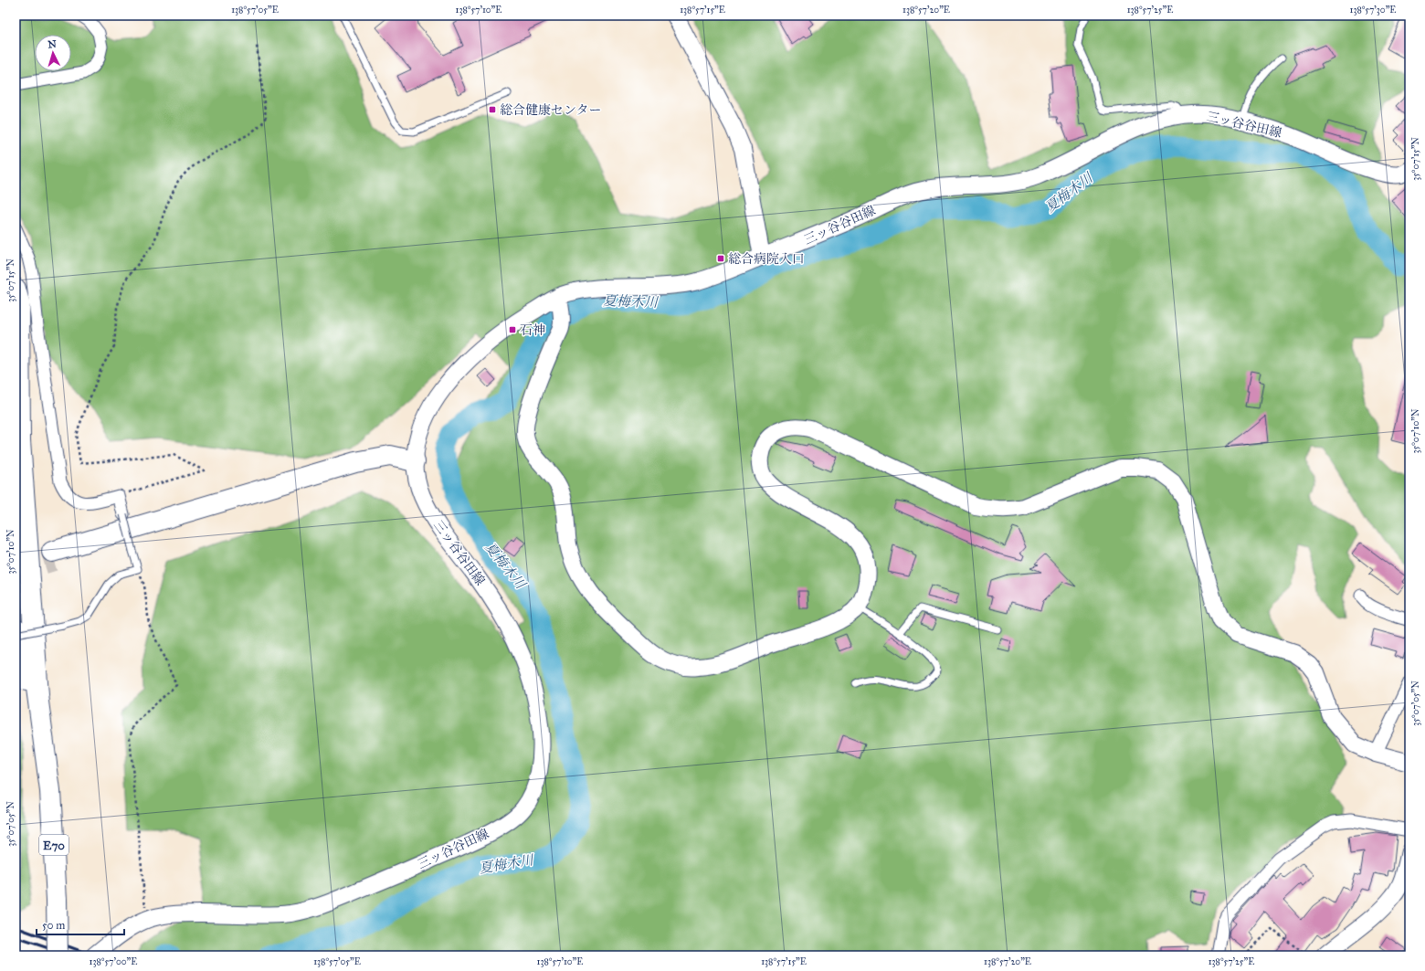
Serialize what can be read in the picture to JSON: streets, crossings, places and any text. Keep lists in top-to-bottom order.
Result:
{
  "streets": {
    "highway": ["E70"],
    "street": ["三ッ谷谷田線"]
  },
  "water": ["夏梅木川"],
  "places": {
    "transit": ["総合健康センター", "総合病院入口", "石神"]
  },
  "scale_bar": "50 m",
  "north": "top",
  "coordinates": [
    "138°57'05\"E",
    "138°57'10\"E",
    "138°57'15\"E",
    "138°57'20\"E",
    "138°57'25\"E",
    "138°57'30\"E",
    "35°07'15\"N",
    "35°07'10\"N",
    "35°07'05\"N",
    "138°57'00\"E"
  ]
}
